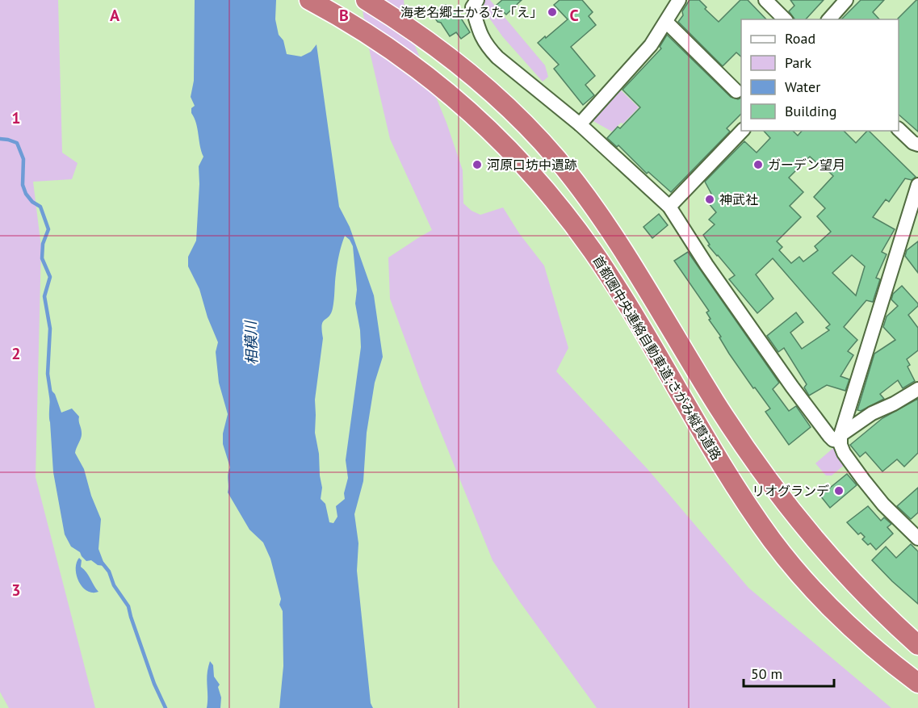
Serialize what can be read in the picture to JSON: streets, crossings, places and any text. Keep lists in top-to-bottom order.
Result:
{
  "streets": {
    "highway": ["首都圏中央連絡自動車道;さがみ縦貫道路"]
  },
  "water": ["相模川"],
  "places": [
    "海老名郷土かるた「え」",
    "河原口坊中遺跡",
    "ガーデン望月",
    "神武社",
    "リオグランデ"
  ],
  "legend": [
    "Road",
    "Park",
    "Water",
    "Building"
  ],
  "scale_bar": "50 m",
  "grid": {
    "columns": ["A", "B", "C"],
    "rows": ["1", "2", "3"]
  }
}
